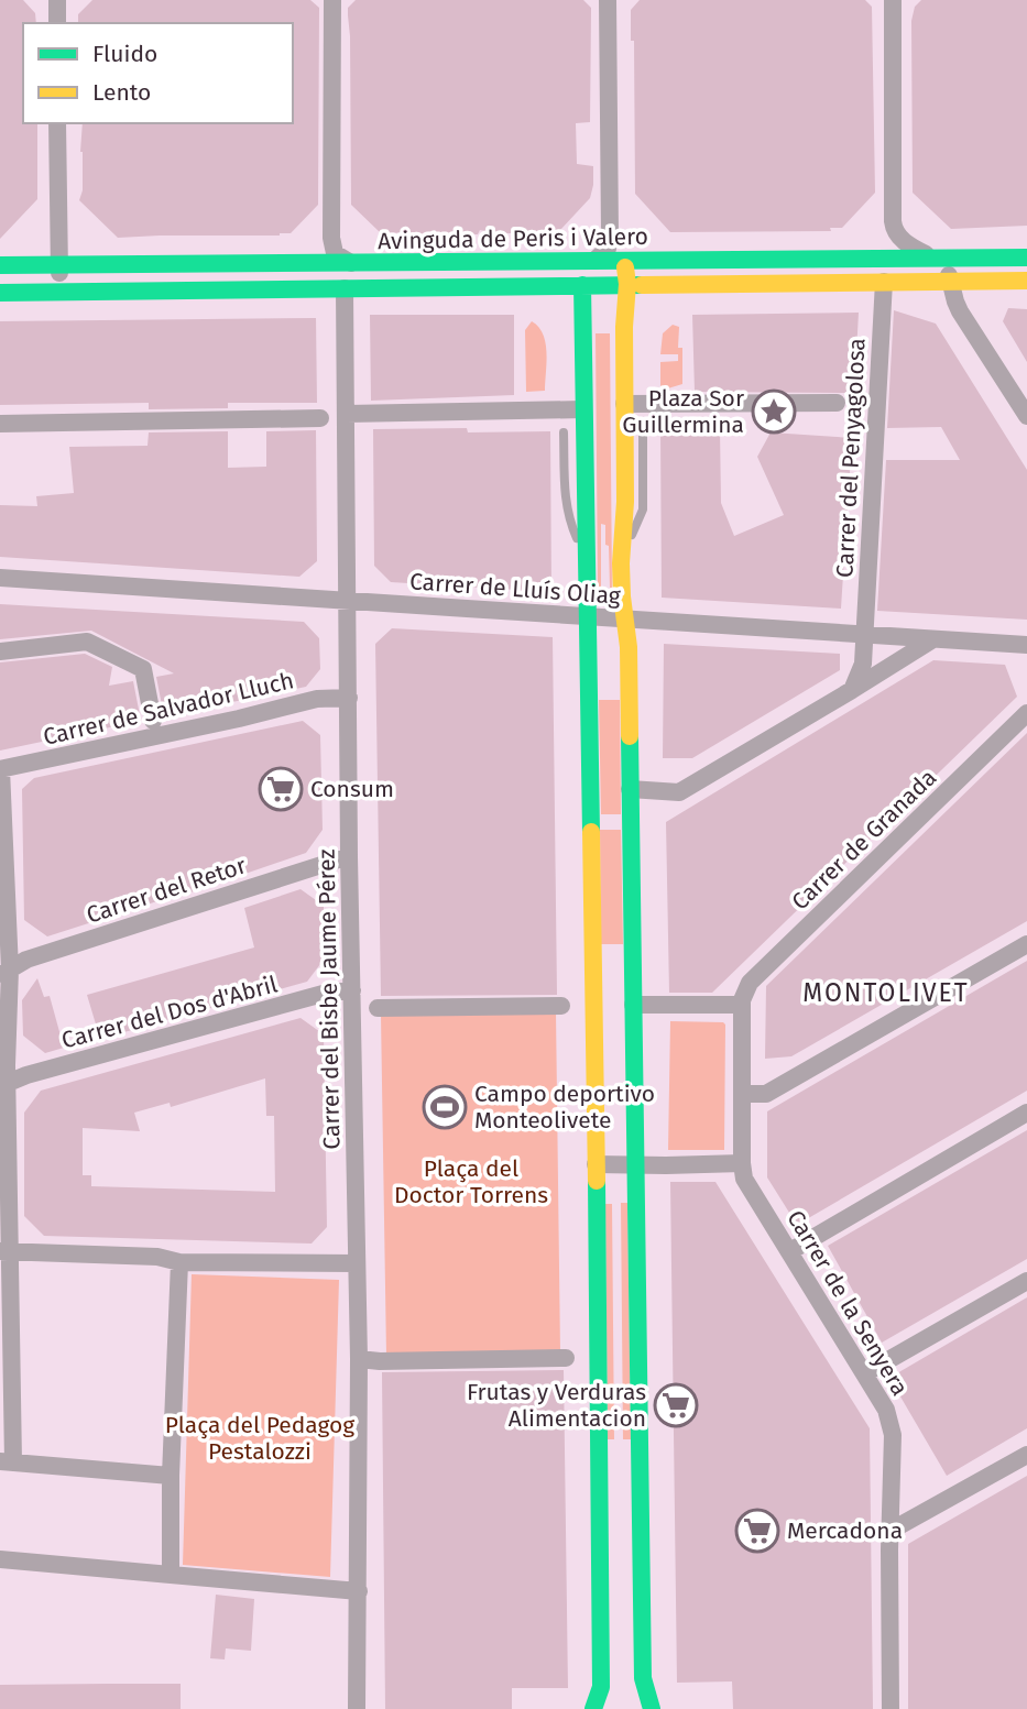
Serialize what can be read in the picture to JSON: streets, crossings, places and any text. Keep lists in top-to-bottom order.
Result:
{
  "streets": {
    "main road": ["Avinguda de Peris i Valero"],
    "street": [
      "Carrer del Penyagolosa",
      "Carrer de Lluís Oliag",
      "Carrer de Salvador Lluch",
      "Carrer de Granada",
      "Carrer del Retor",
      "Carrer del Bisbe Jaume Pérez",
      "Carrer del Dos d'Abril",
      "Carrer de la Senyera"
    ]
  },
  "crossings": [
    ["Avinguda de Peris i Valero", "Carrer del Penyagolosa"],
    ["Avinguda de Peris i Valero", "Carrer del Bisbe Jaume Pérez"],
    ["Carrer del Penyagolosa", "Carrer de Lluís Oliag"],
    ["Carrer de Lluís Oliag", "Carrer del Bisbe Jaume Pérez"],
    ["Carrer de Salvador Lluch", "Carrer del Bisbe Jaume Pérez"],
    ["Carrer de Granada", "Carrer de la Senyera"],
    ["Carrer del Retor", "Carrer del Bisbe Jaume Pérez"],
    ["Carrer del Bisbe Jaume Pérez", "Carrer del Dos d'Abril"]
  ],
  "districts": ["MONTOLIVET"],
  "parks": ["Plaça del Doctor Torrens", "Plaça del Pedagog Pestalozzi"],
  "places": {
    "place": ["Plaza Sor Guillermina"],
    "supermarket": ["Consum", "Frutas y Verduras Alimentacion", "Mercadona"],
    "sports": ["Campo deportivo Monteolivete"]
  },
  "legend": ["Fluido", "Lento"]
}
